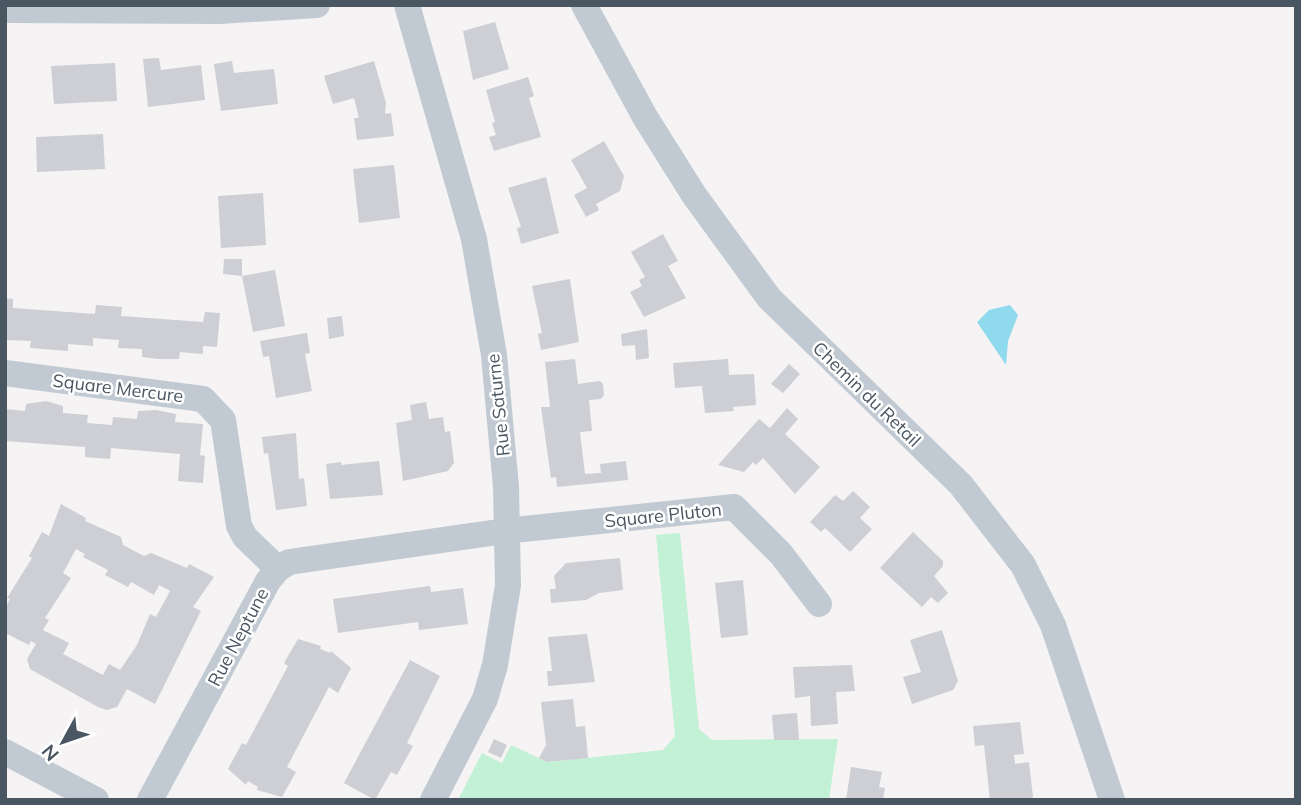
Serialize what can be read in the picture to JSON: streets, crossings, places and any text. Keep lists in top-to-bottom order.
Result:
{
  "streets": {
    "street": [
      "Square Mercure",
      "Chemin du Retail",
      "Rue Saturne",
      "Square Pluton",
      "Rue Neptune"
    ]
  },
  "crossings": [
    ["Square Mercure", "Rue Neptune"],
    ["Rue Saturne", "Square Pluton"],
    ["Rue Saturne", "Rue Neptune"],
    ["Square Pluton", "Rue Neptune"]
  ],
  "north": "bottom left"
}
